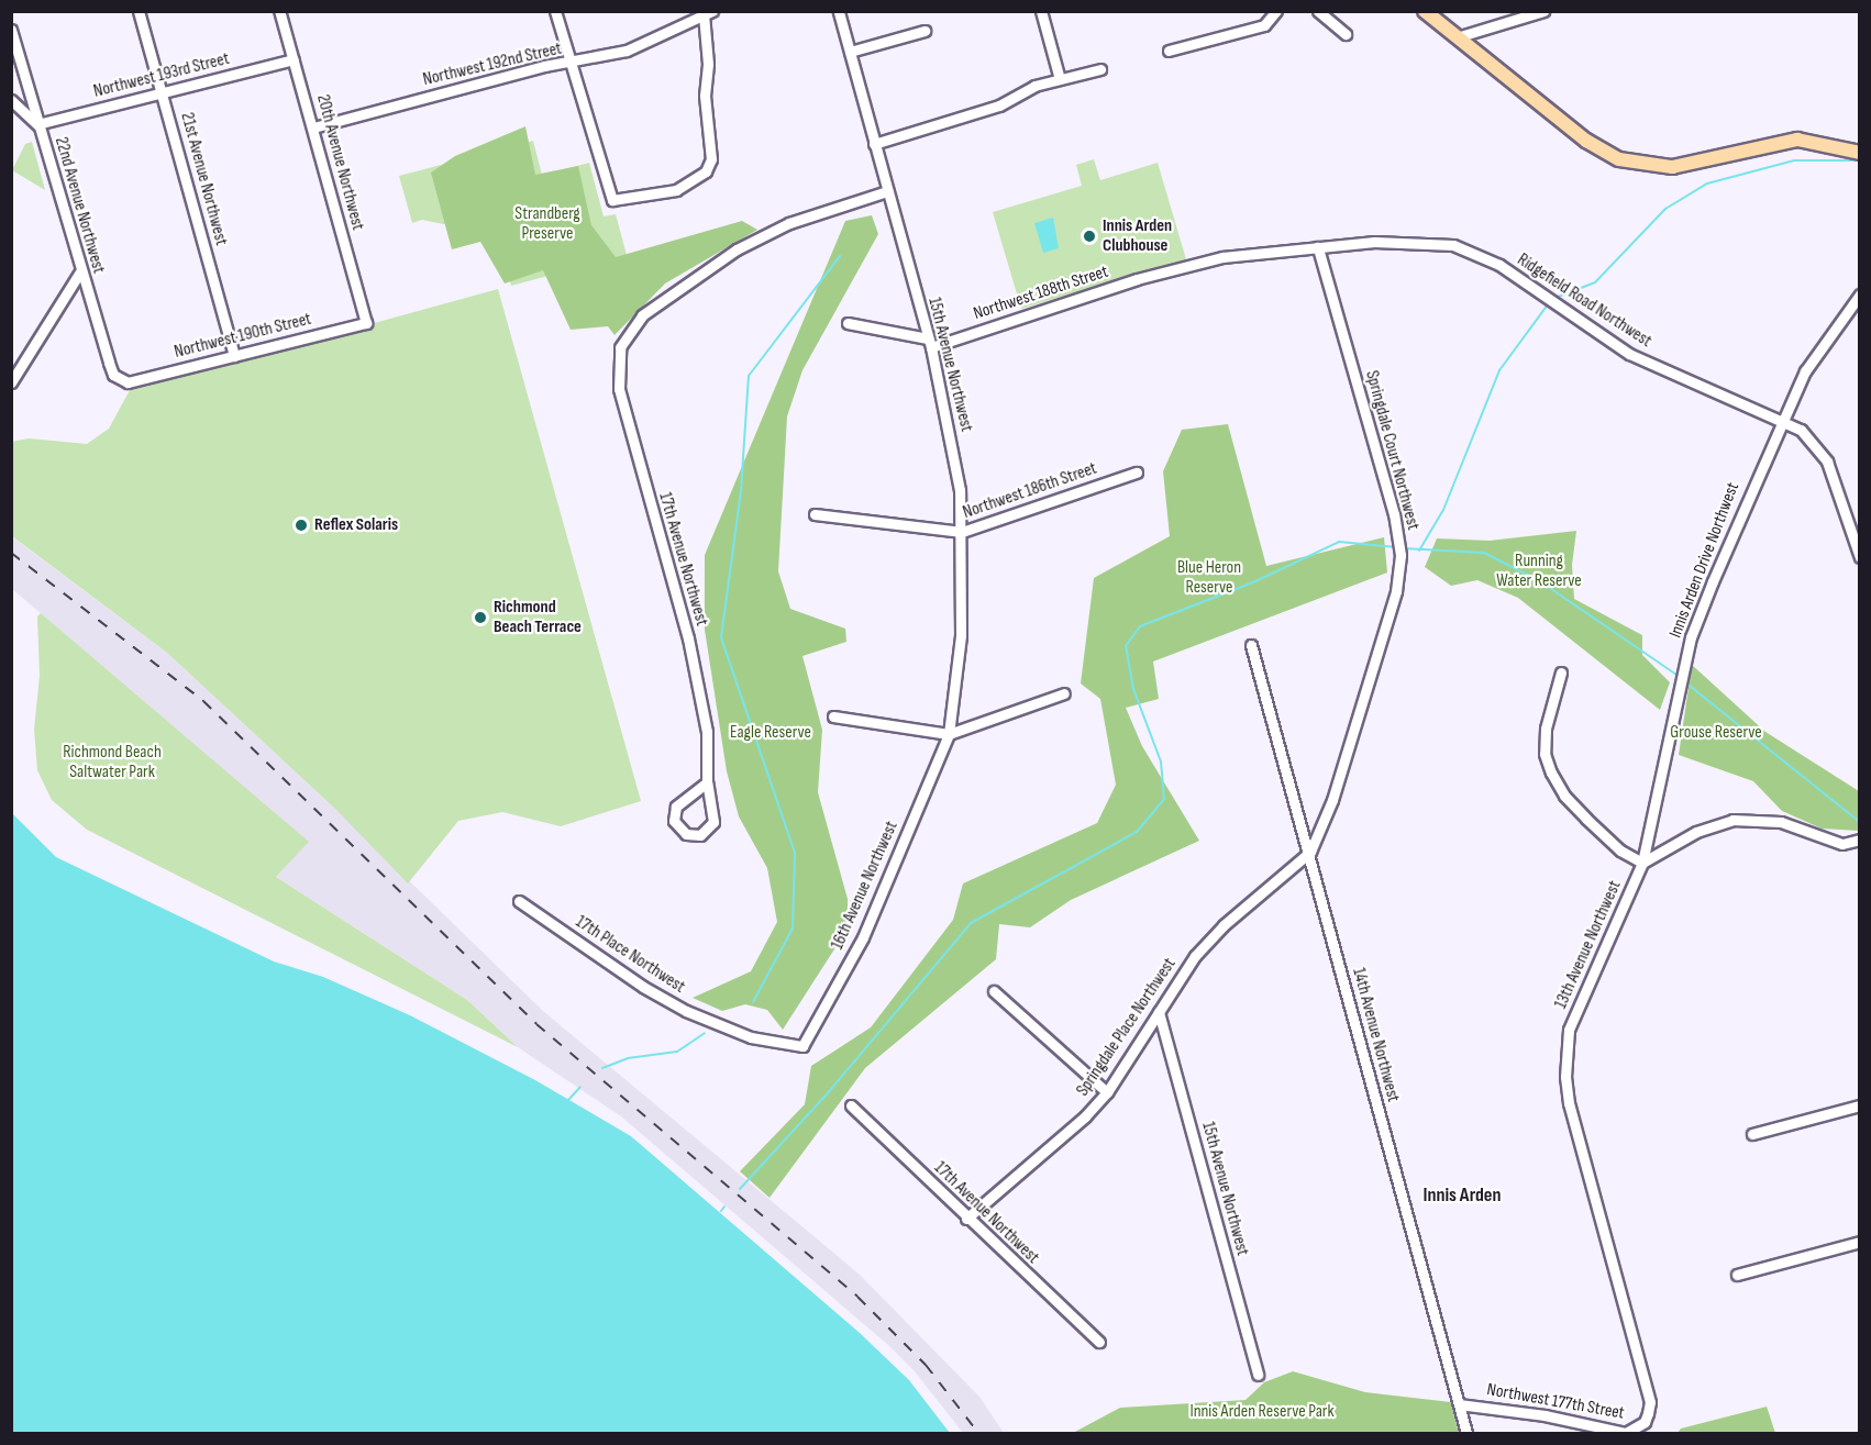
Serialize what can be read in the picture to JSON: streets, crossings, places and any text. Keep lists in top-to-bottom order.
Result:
{
  "streets": {
    "street": [
      "Northwest 192nd Street",
      "Northwest 193rd Street",
      "20th Avenue Northwest",
      "21st Avenue Northwest",
      "22nd Avenue Northwest",
      "Northwest 188th Street",
      "Ridgefield Road Northwest",
      "Northwest 190th Street",
      "15th Avenue Northwest",
      "Springdale Court Northwest",
      "Northwest 186th Street",
      "17th Avenue Northwest",
      "Innis Arden Drive Northwest",
      "16th Avenue Northwest",
      "13th Avenue Northwest",
      "17th Place Northwest",
      "Springdale Place Northwest",
      "14th Avenue Northwest",
      "Northwest 177th Street"
    ]
  },
  "crossings": [
    ["Northwest 192nd Street", "20th Avenue Northwest"],
    ["Northwest 193rd Street", "20th Avenue Northwest"],
    ["Northwest 193rd Street", "21st Avenue Northwest"],
    ["Northwest 193rd Street", "22nd Avenue Northwest"],
    ["20th Avenue Northwest", "Northwest 190th Street"],
    ["21st Avenue Northwest", "Northwest 190th Street"],
    ["22nd Avenue Northwest", "Northwest 190th Street"],
    ["Northwest 188th Street", "Ridgefield Road Northwest"],
    ["Northwest 188th Street", "15th Avenue Northwest"],
    ["Northwest 188th Street", "Springdale Court Northwest"],
    ["Ridgefield Road Northwest", "Springdale Court Northwest"],
    ["Ridgefield Road Northwest", "Innis Arden Drive Northwest"],
    ["15th Avenue Northwest", "Northwest 186th Street"],
    ["15th Avenue Northwest", "17th Avenue Northwest"],
    ["15th Avenue Northwest", "16th Avenue Northwest"],
    ["15th Avenue Northwest", "Springdale Place Northwest"],
    ["Springdale Court Northwest", "Springdale Place Northwest"],
    ["Springdale Court Northwest", "14th Avenue Northwest"],
    ["17th Avenue Northwest", "Springdale Place Northwest"],
    ["Innis Arden Drive Northwest", "13th Avenue Northwest"],
    ["16th Avenue Northwest", "17th Place Northwest"],
    ["13th Avenue Northwest", "Northwest 177th Street"],
    ["Springdale Place Northwest", "14th Avenue Northwest"],
    ["14th Avenue Northwest", "Northwest 177th Street"]
  ],
  "districts": ["Innis Arden"],
  "parks": [
    "Strandberg Preserve",
    "Running Water Reserve",
    "Blue Heron Reserve",
    "Eagle Reserve",
    "Grouse Reserve",
    "Richmond Beach Saltwater Park",
    "Innis Arden Reserve Park"
  ],
  "places": ["Innis Arden Clubhouse", "Reflex Solaris", "Richmond Beach Terrace"]
}
